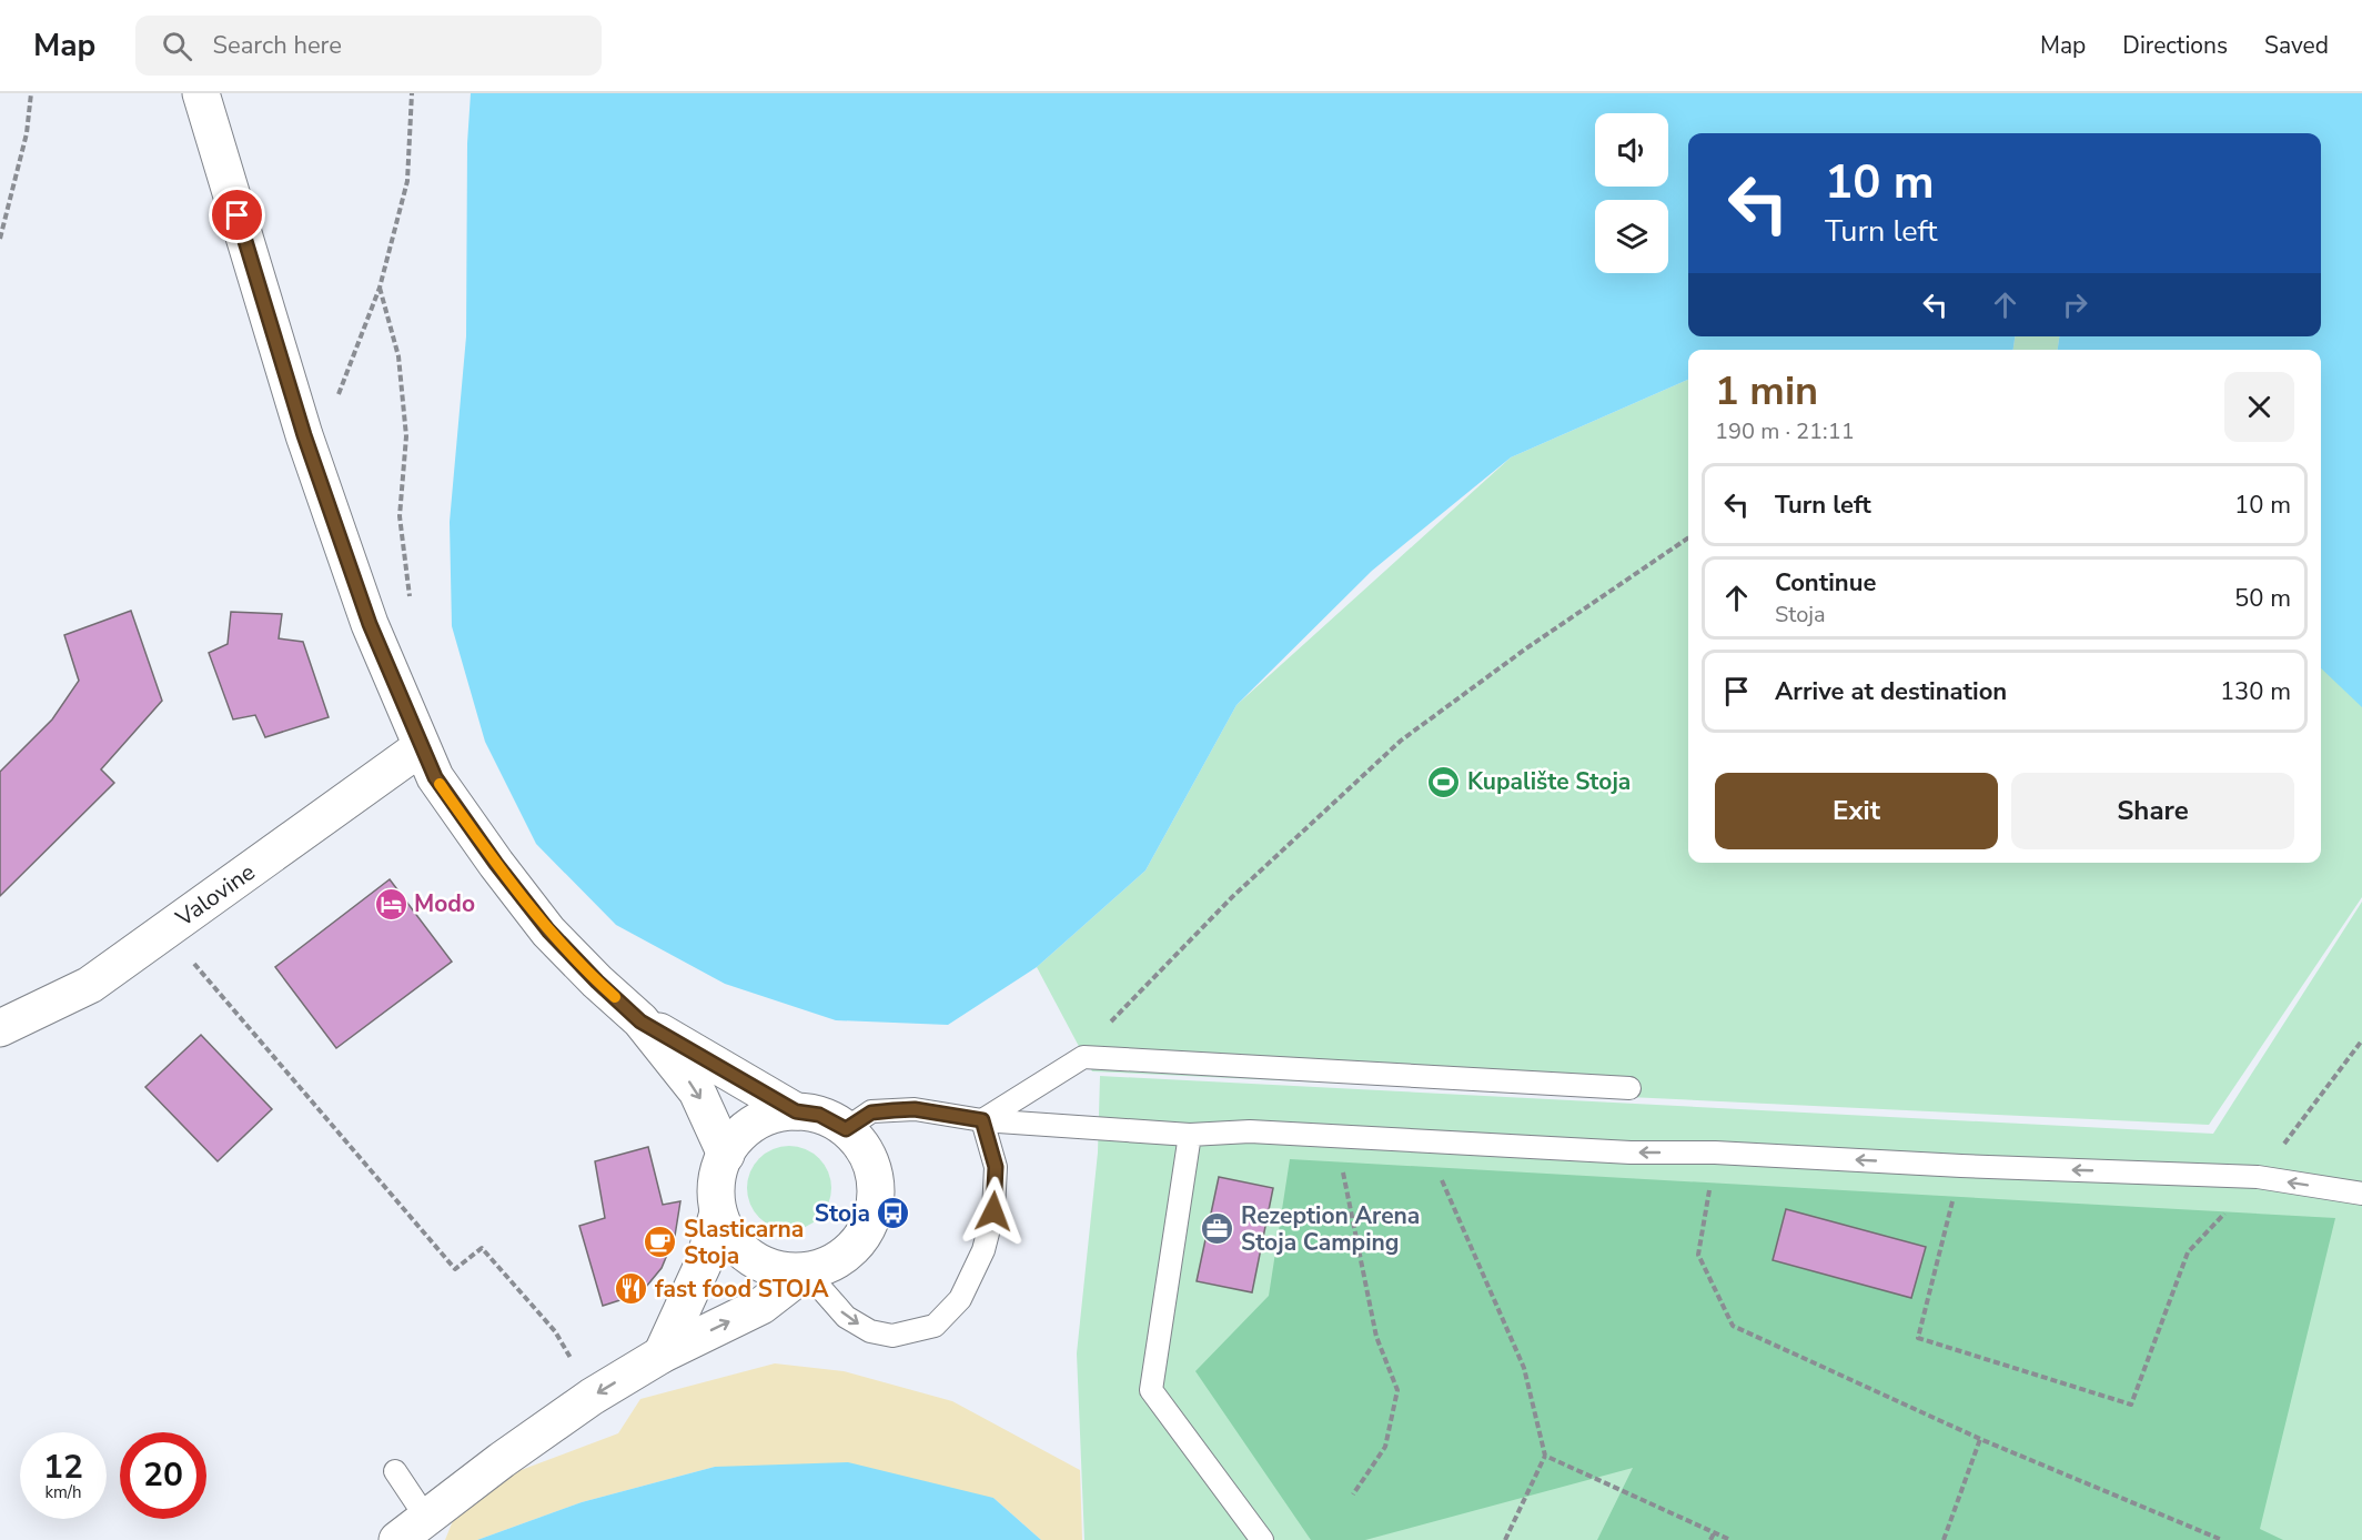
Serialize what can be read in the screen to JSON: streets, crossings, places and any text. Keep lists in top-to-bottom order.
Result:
{
  "streets": {
    "main road": ["Valovine"]
  },
  "places": {
    "sports": ["Kupalište Stoja"],
    "hotel": ["Modo"],
    "bus stop": ["Stoja"],
    "office": ["Rezeption Arena Stoja Camping"],
    "cafe": ["Slasticarna Stoja"],
    "restaurant": ["fast food STOJA"]
  },
  "page": {
    "header": "Map",
    "search": "Search here",
    "nav": ["Map", "Directions", "Saved"],
    "turn": ["10 m", "Turn left"],
    "heading": ["1 min", "190 m · 21:11"],
    "list": [
      {
        "name": "Turn left",
        "value": "10 m"
      },
      {
        "name": "Continue",
        "note": "Stoja",
        "value": "50 m"
      },
      {
        "name": "Arrive at destination",
        "value": "130 m"
      }
    ],
    "buttons": ["Exit", "Share"],
    "speed": "12 km/h",
    "limit": "20"
  }
}
